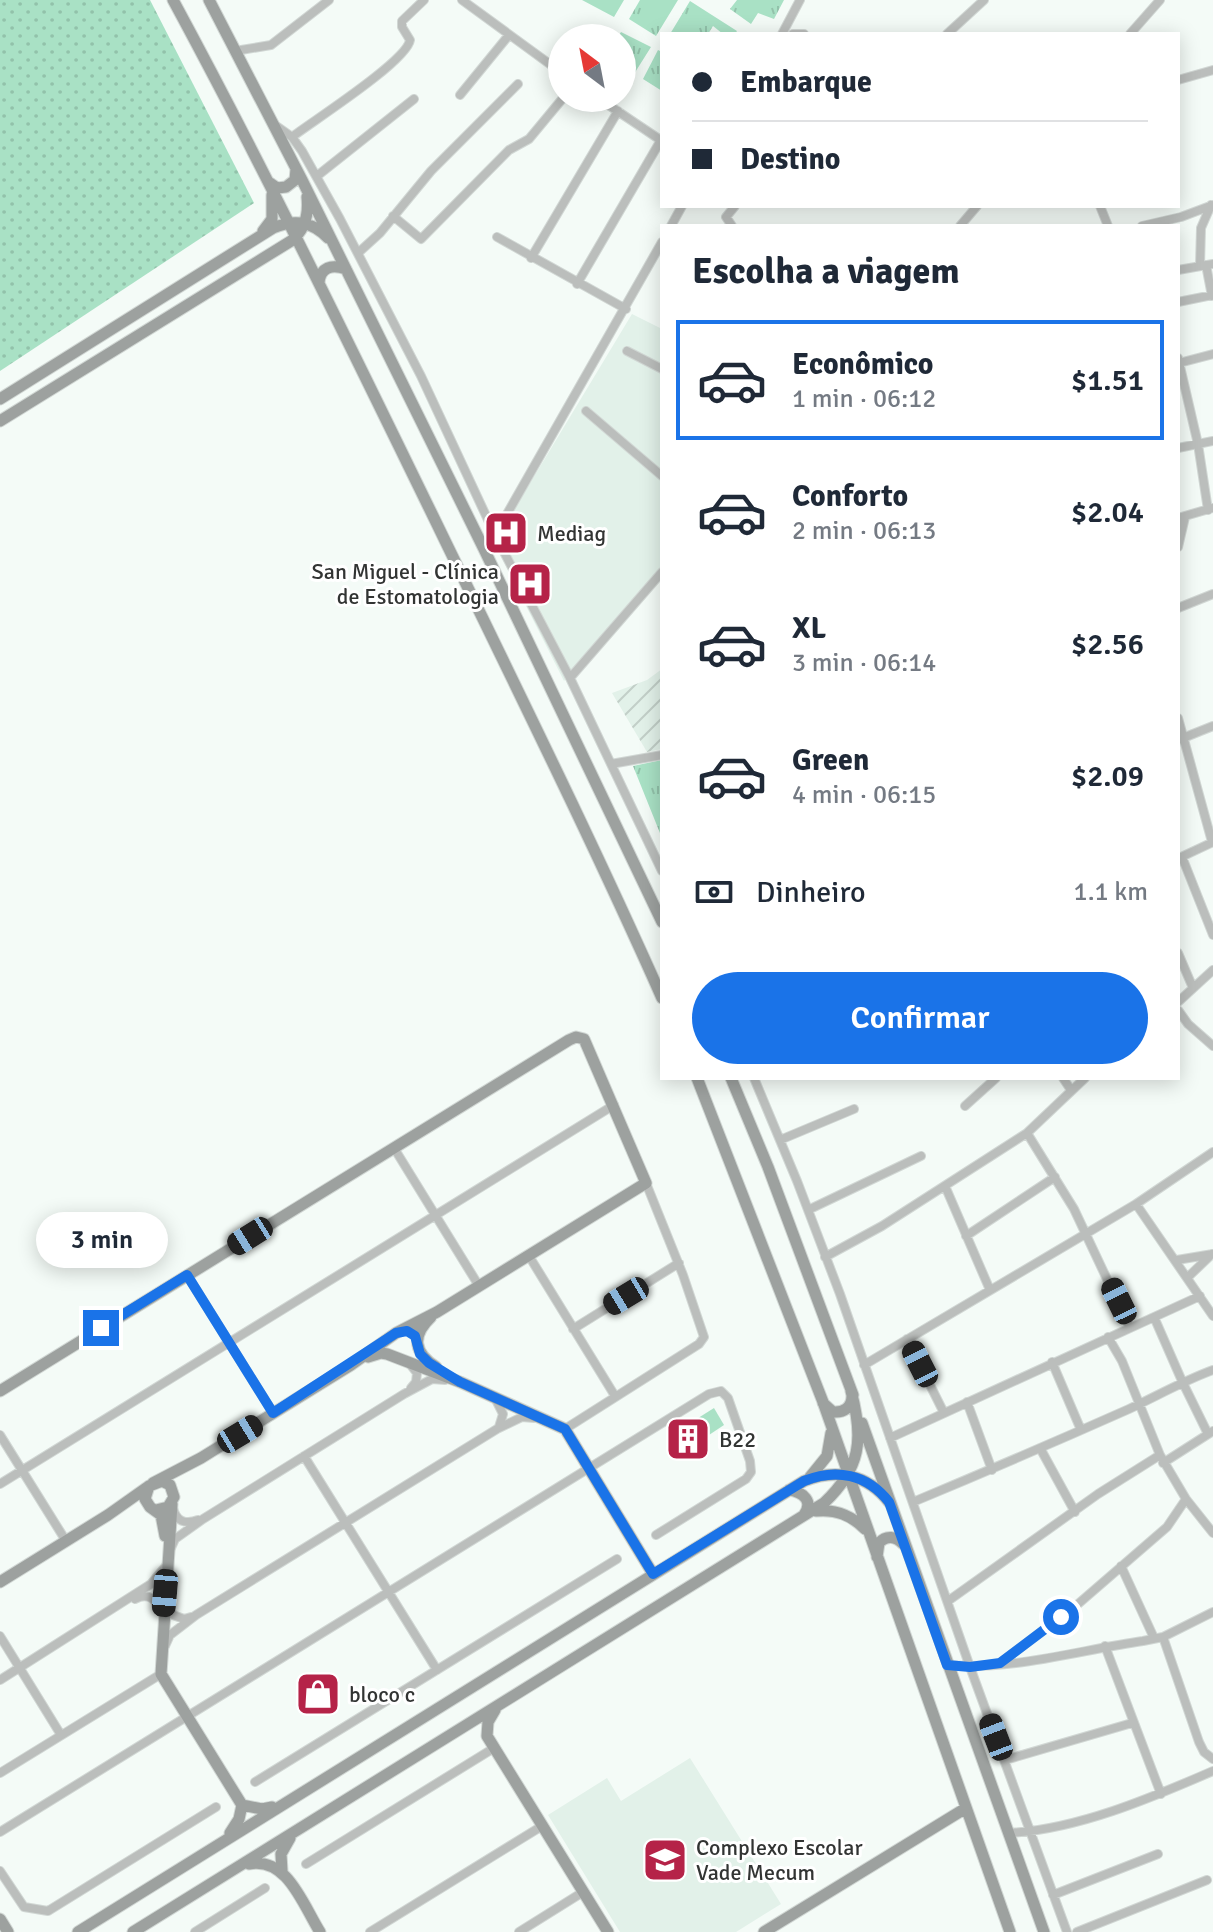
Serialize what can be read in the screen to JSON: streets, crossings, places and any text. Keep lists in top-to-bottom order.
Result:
{
  "places": {
    "hospital": ["Mediag", "San Miguel - Clínica de Estomatologia"],
    "building": ["B22"],
    "shop": ["bloco c"],
    "school or university": ["Complexo Escolar Vade Mecum"]
  },
  "north": "top left",
  "page": {
    "banner": ["Embarque", "Destino"],
    "heading": "Escolha a viagem",
    "list": [
      {
        "name": "Econômico",
        "note": "1 min · 06:12",
        "value": "$1.51"
      },
      {
        "name": "Conforto",
        "note": "2 min · 06:13",
        "value": "$2.04"
      },
      {
        "name": "XL",
        "note": "3 min · 06:14",
        "value": "$2.56"
      },
      {
        "name": "Green",
        "note": "4 min · 06:15",
        "value": "$2.09"
      }
    ],
    "pay": ["Dinheiro", "1.1 km"],
    "buttons": "Confirmar",
    "bubble": "3 min"
  }
}
